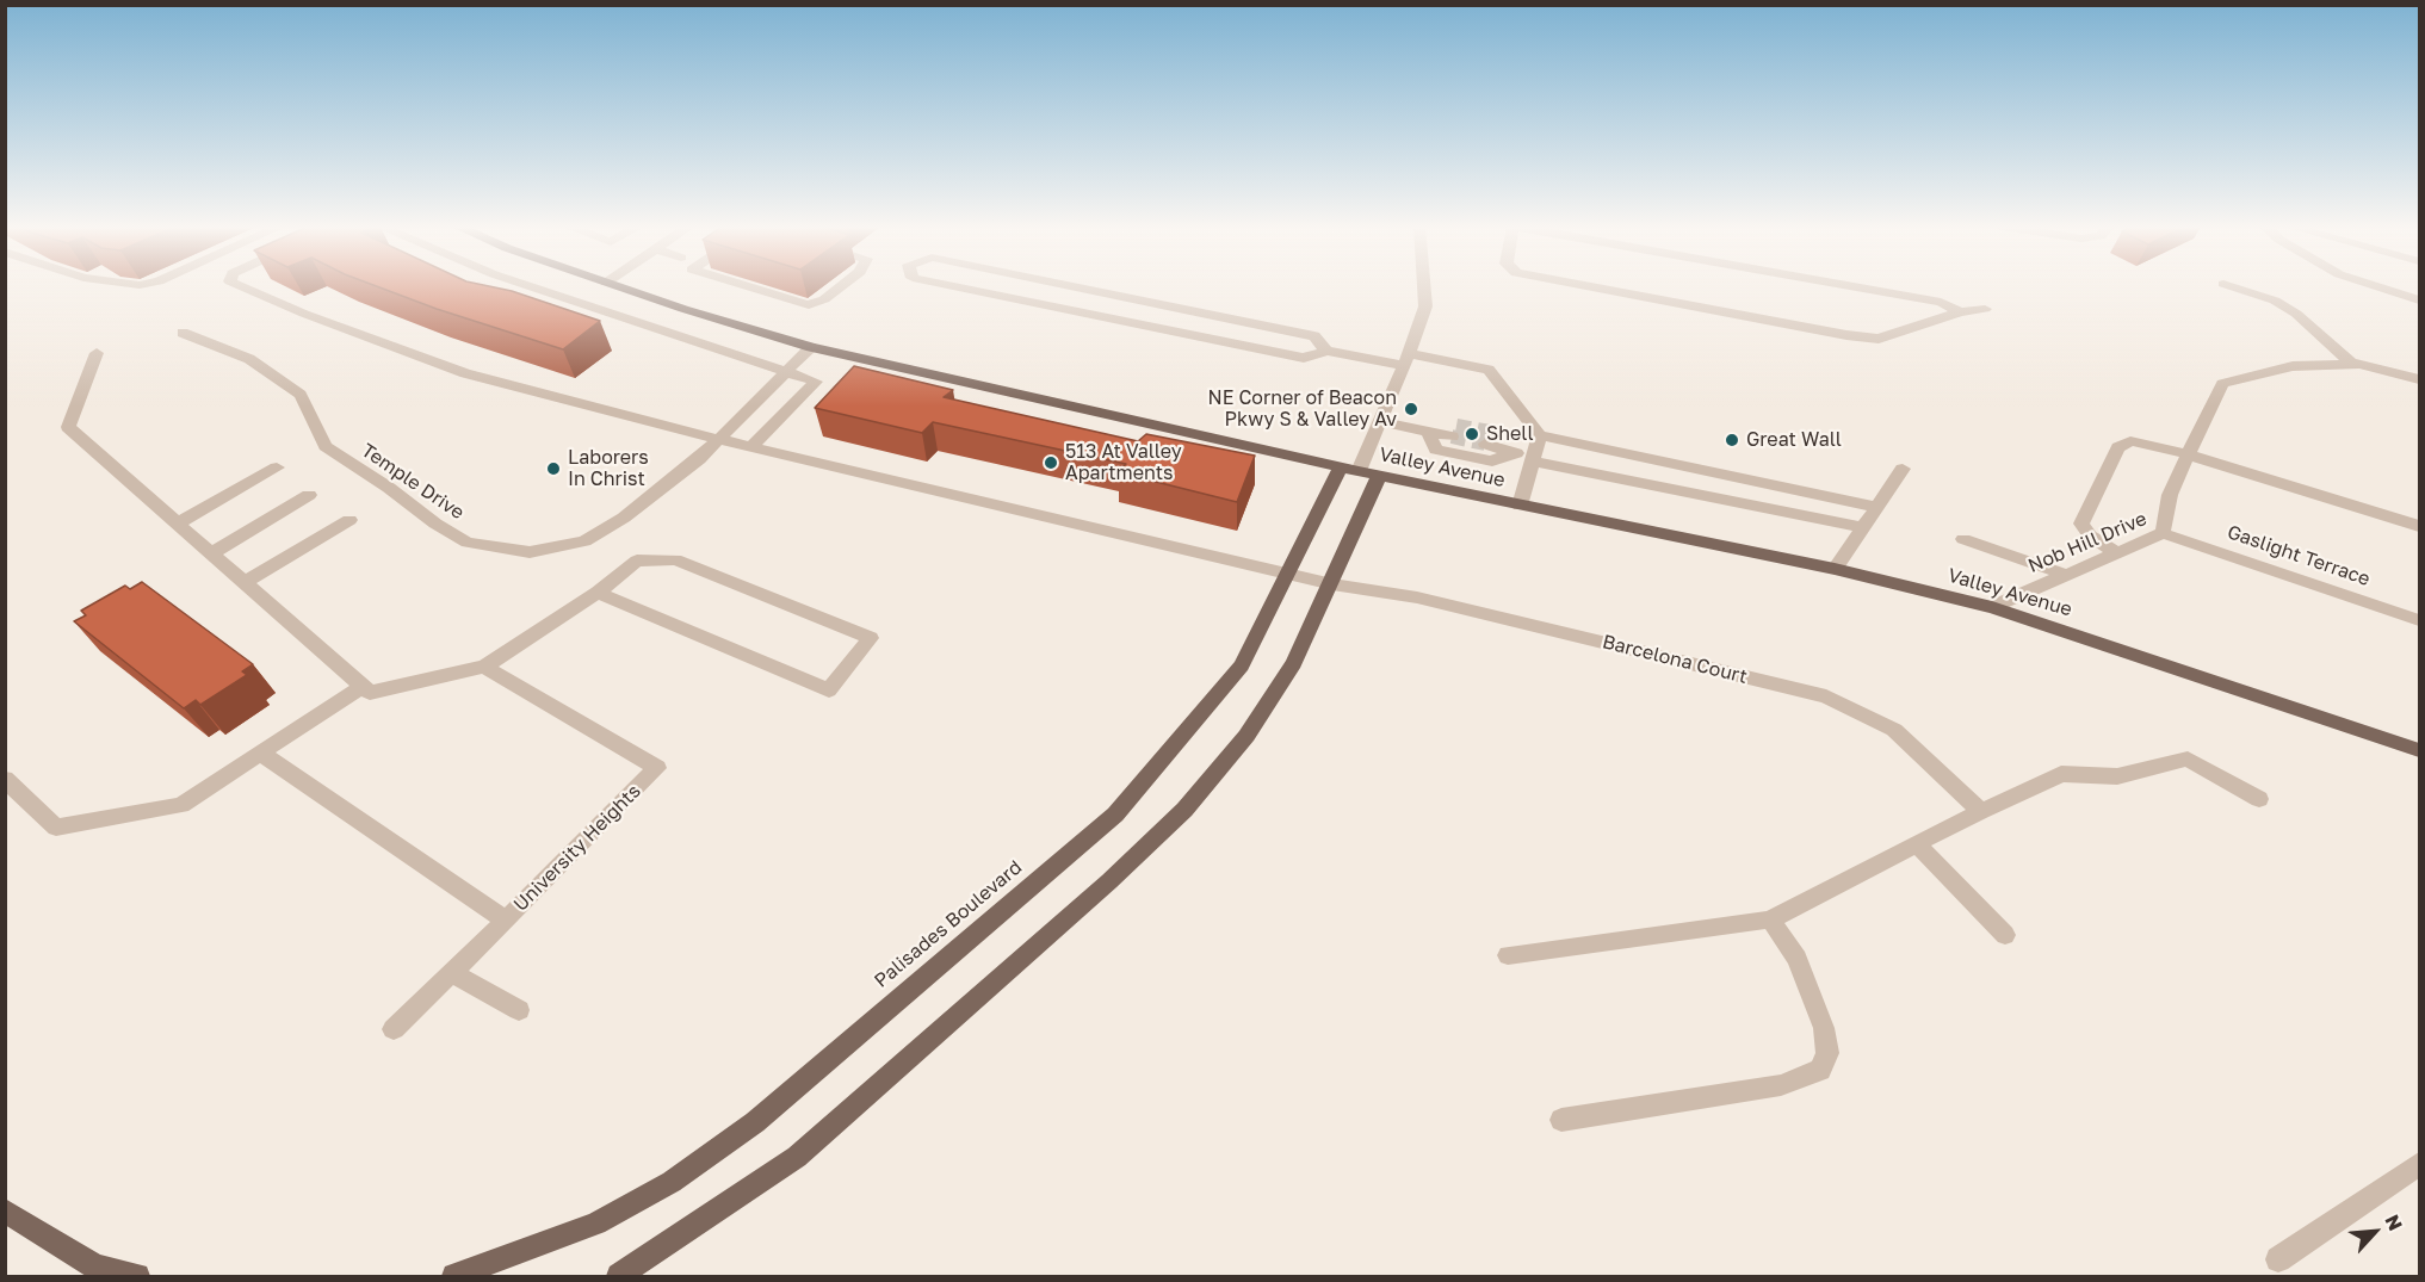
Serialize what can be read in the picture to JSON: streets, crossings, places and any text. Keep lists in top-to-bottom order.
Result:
{
  "streets": {
    "main road": ["Valley Avenue", "Palisades Boulevard"],
    "street": [
      "Temple Drive",
      "Nob Hill Drive",
      "Gaslight Terrace",
      "Barcelona Court",
      "University Heights"
    ]
  },
  "crossings": [
    ["Valley Avenue", "Temple Drive"],
    ["Valley Avenue", "Nob Hill Drive"],
    ["Valley Avenue", "Palisades Boulevard"],
    ["Temple Drive", "Barcelona Court"],
    ["Nob Hill Drive", "Gaslight Terrace"],
    ["Barcelona Court", "Palisades Boulevard"]
  ],
  "places": [
    "NE Corner of Beacon Pkwy S & Valley Av",
    "Shell",
    "Great Wall",
    "513 At Valley Apartments",
    "Laborers In Christ"
  ],
  "north": "top right"
}
